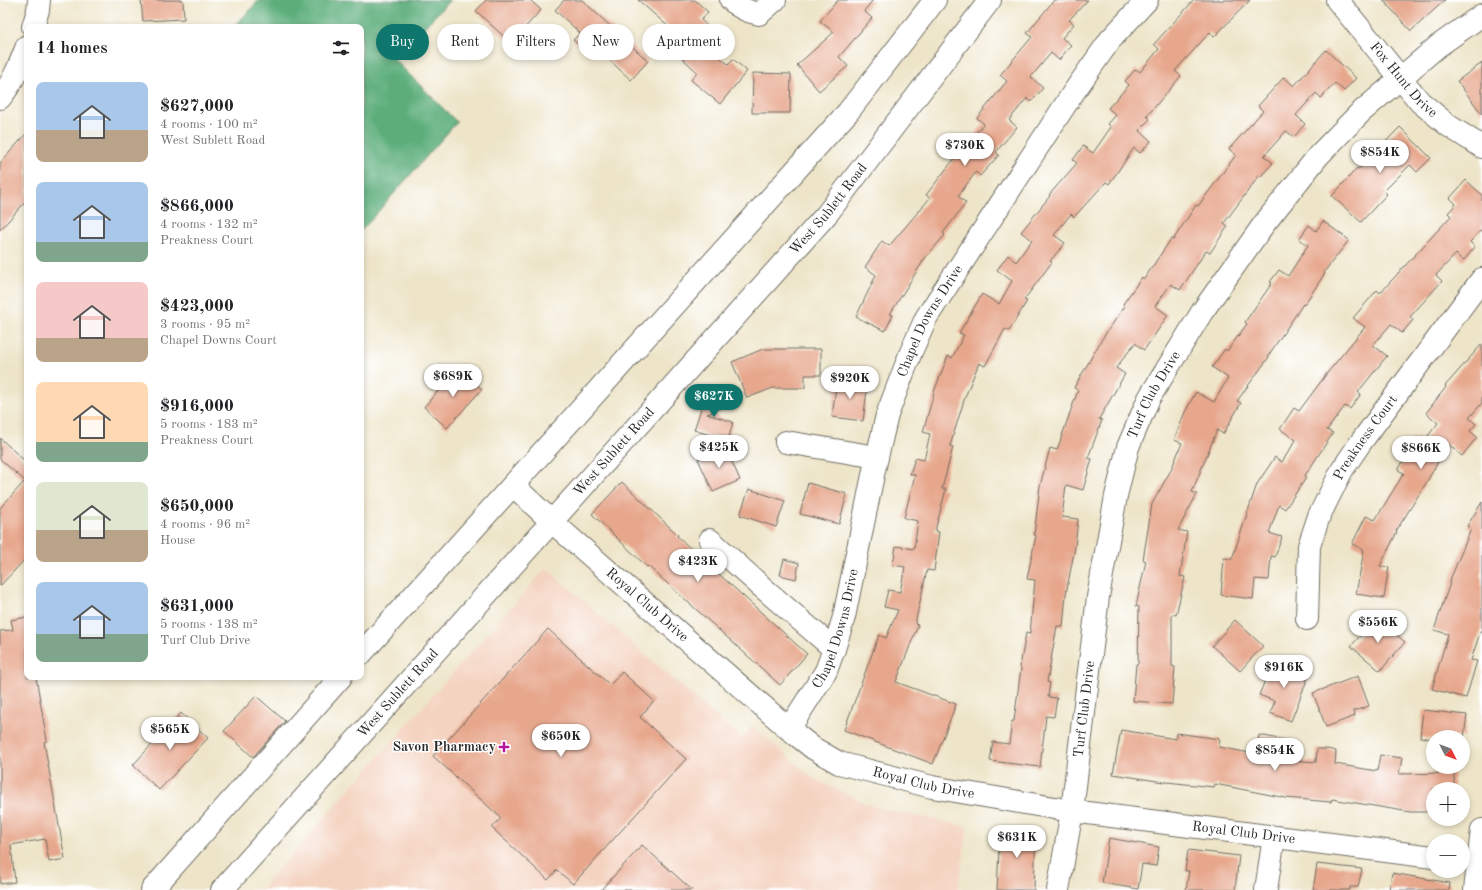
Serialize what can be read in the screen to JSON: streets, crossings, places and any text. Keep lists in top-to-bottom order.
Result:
{
  "streets": {
    "street": [
      "Fox Hunt Drive",
      "West Sublett Road",
      "Chapel Downs Drive",
      "Turf Club Drive",
      "Preakness Court",
      "Royal Club Drive"
    ]
  },
  "crossings": [
    ["Fox Hunt Drive", "Turf Club Drive"],
    ["West Sublett Road", "Royal Club Drive"],
    ["Chapel Downs Drive", "Royal Club Drive"],
    ["Turf Club Drive", "Royal Club Drive"]
  ],
  "places": {
    "health": ["Savon Pharmacy"]
  },
  "north": "bottom right",
  "page": {
    "chip": [
      "Buy",
      "Rent",
      "Filters",
      "New",
      "Apartment"
    ],
    "heading": "14 homes",
    "list": [
      {
        "name": "$627,000",
        "note": "4 rooms · 100 m² · West Sublett Road"
      },
      {
        "name": "$866,000",
        "note": "4 rooms · 132 m² · Preakness Court"
      },
      {
        "name": "$423,000",
        "note": "3 rooms · 95 m² · Chapel Downs Court"
      },
      {
        "name": "$916,000",
        "note": "5 rooms · 183 m² · Preakness Court"
      },
      {
        "name": "$650,000",
        "note": "4 rooms · 96 m² · House"
      },
      {
        "name": "$631,000",
        "note": "5 rooms · 138 m² · Turf Club Drive"
      }
    ],
    "price": [
      "$730K",
      "$854K",
      "$689K",
      "$920K",
      "$627K",
      "$425K",
      "$866K",
      "$423K",
      "$556K",
      "$916K",
      "$565K",
      "$650K",
      "$854K",
      "$631K"
    ],
    "map_buttons": ["+", "−"]
  }
}
